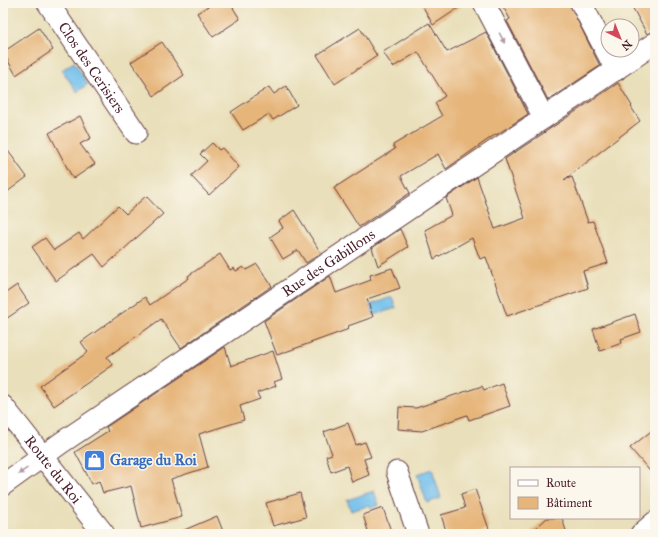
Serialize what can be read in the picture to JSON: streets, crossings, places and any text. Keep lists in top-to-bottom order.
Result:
{
  "streets": {
    "street": ["Clos des Cerisiers", "Rue des Gabillons", "Route du Roi"]
  },
  "crossings": [
    ["Rue des Gabillons", "Route du Roi"]
  ],
  "places": {
    "shop": ["Garage du Roi"]
  },
  "legend": ["Route", "Bâtiment"],
  "north": "bottom right"
}
